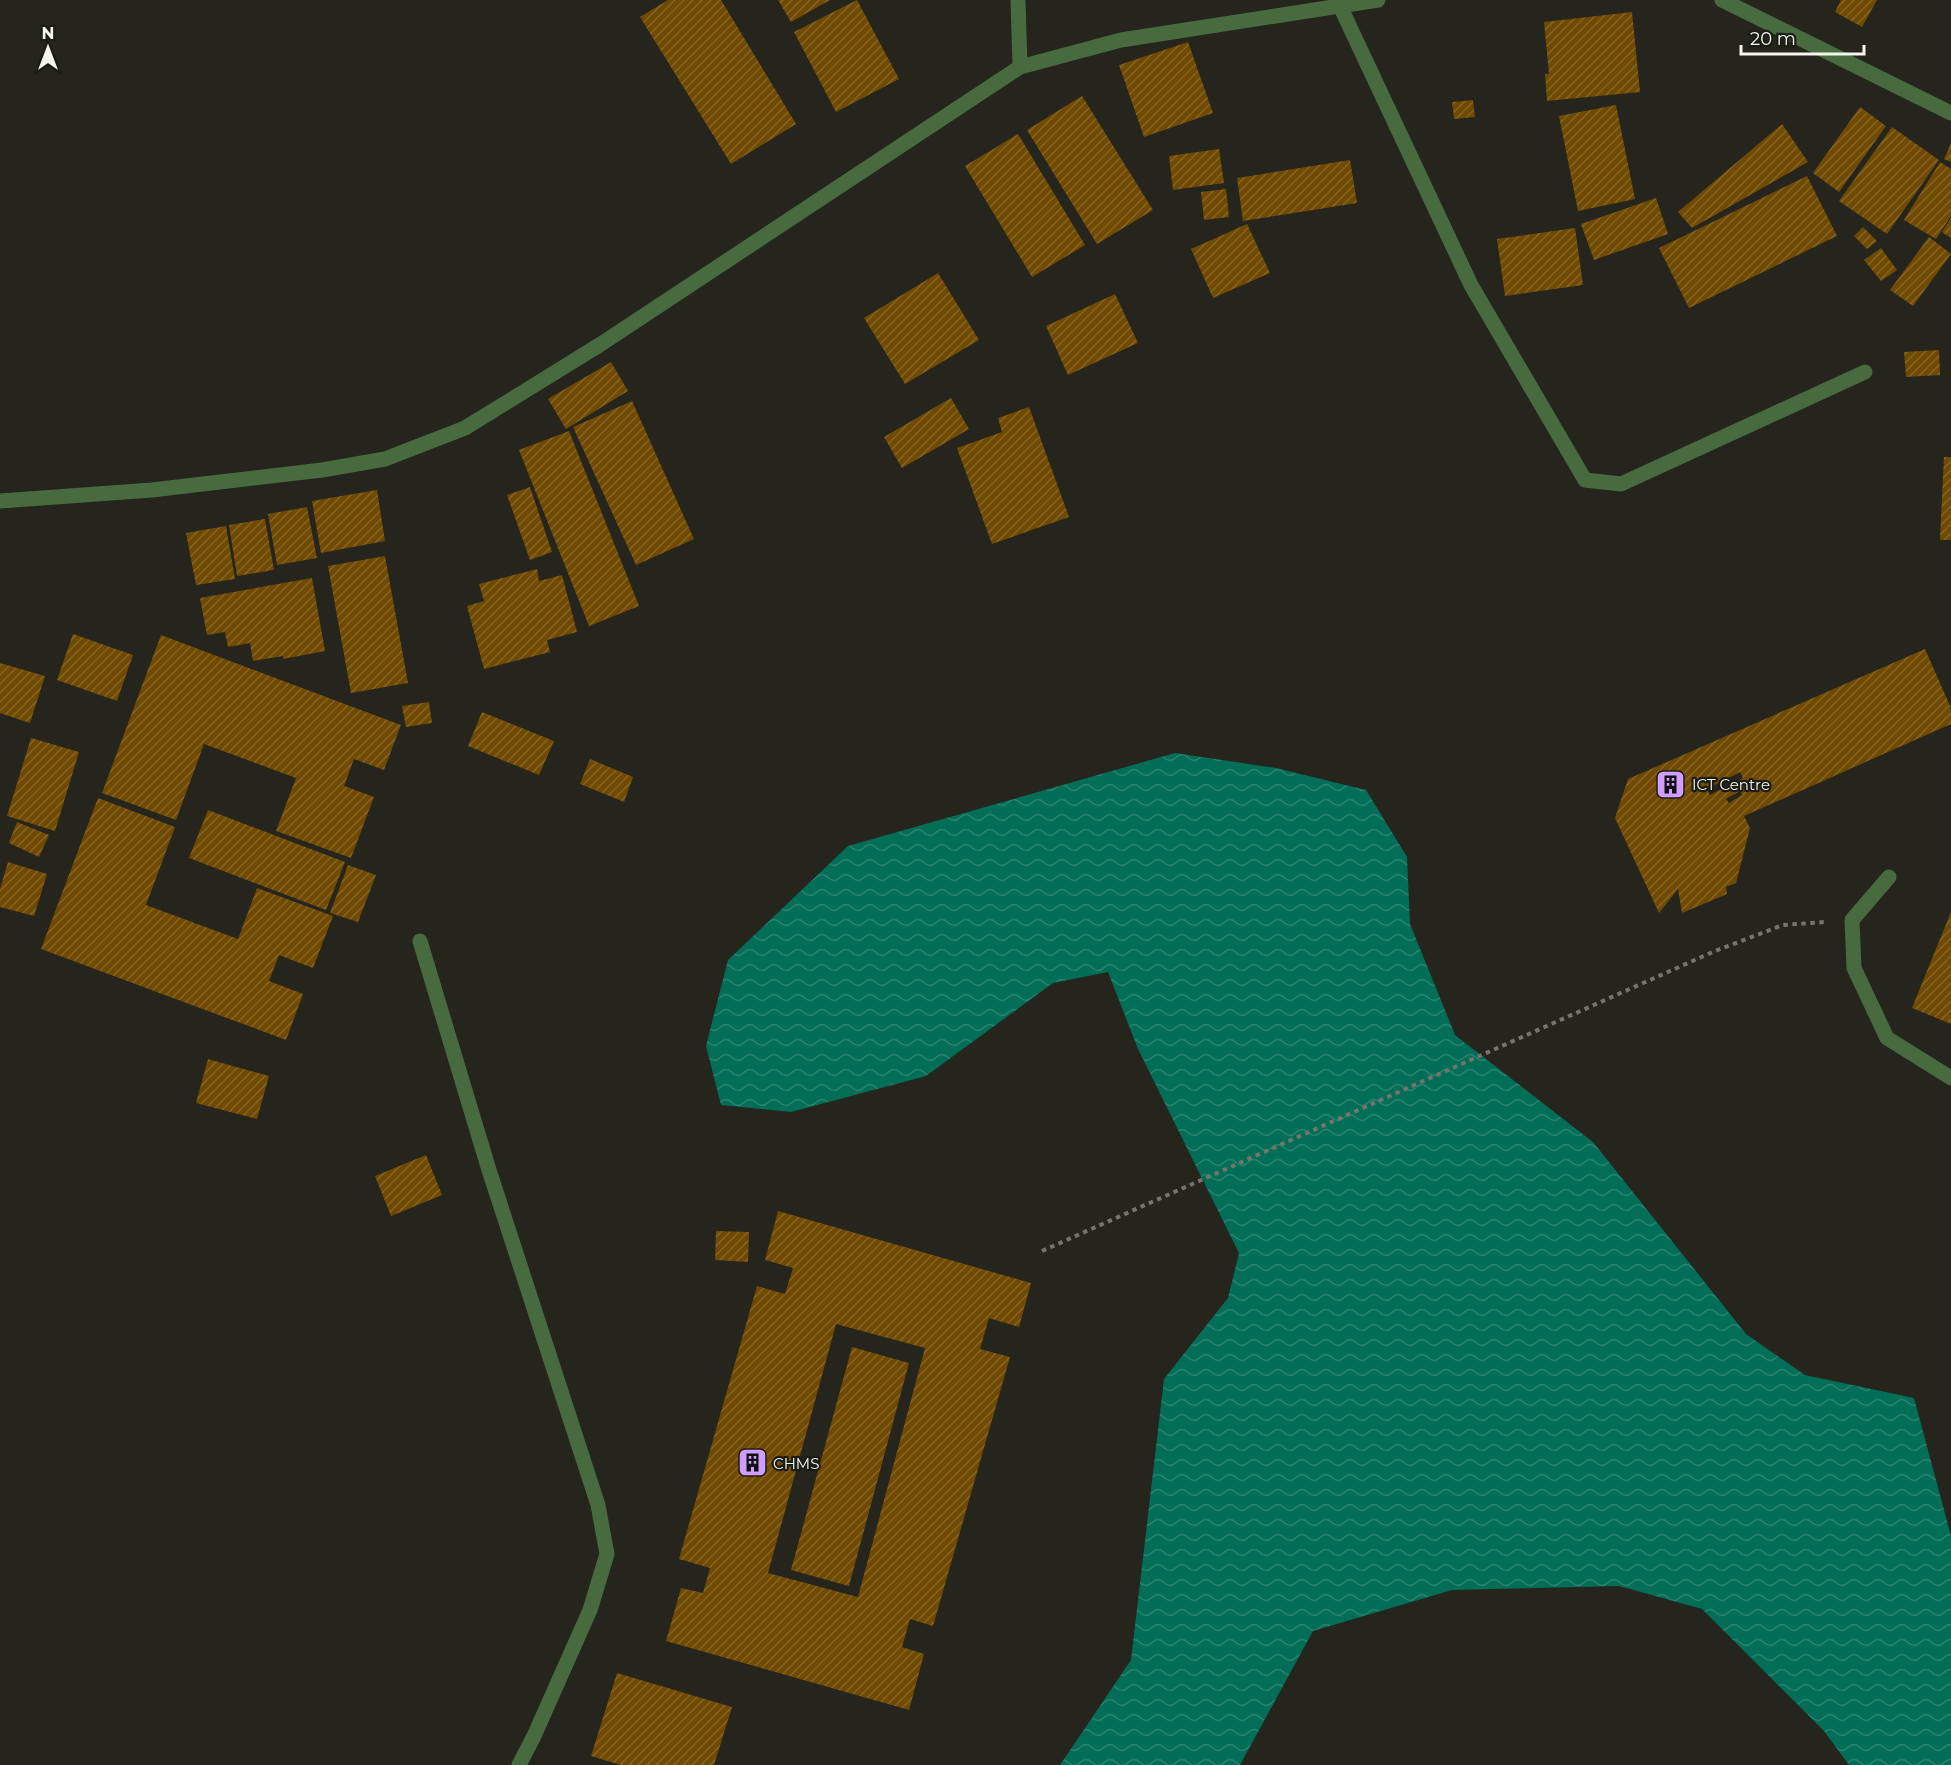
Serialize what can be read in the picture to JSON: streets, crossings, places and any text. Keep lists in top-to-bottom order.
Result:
{
  "places": {
    "building": ["ICT Centre", "CHMS"]
  },
  "scale_bar": "20 m",
  "north": "top"
}
